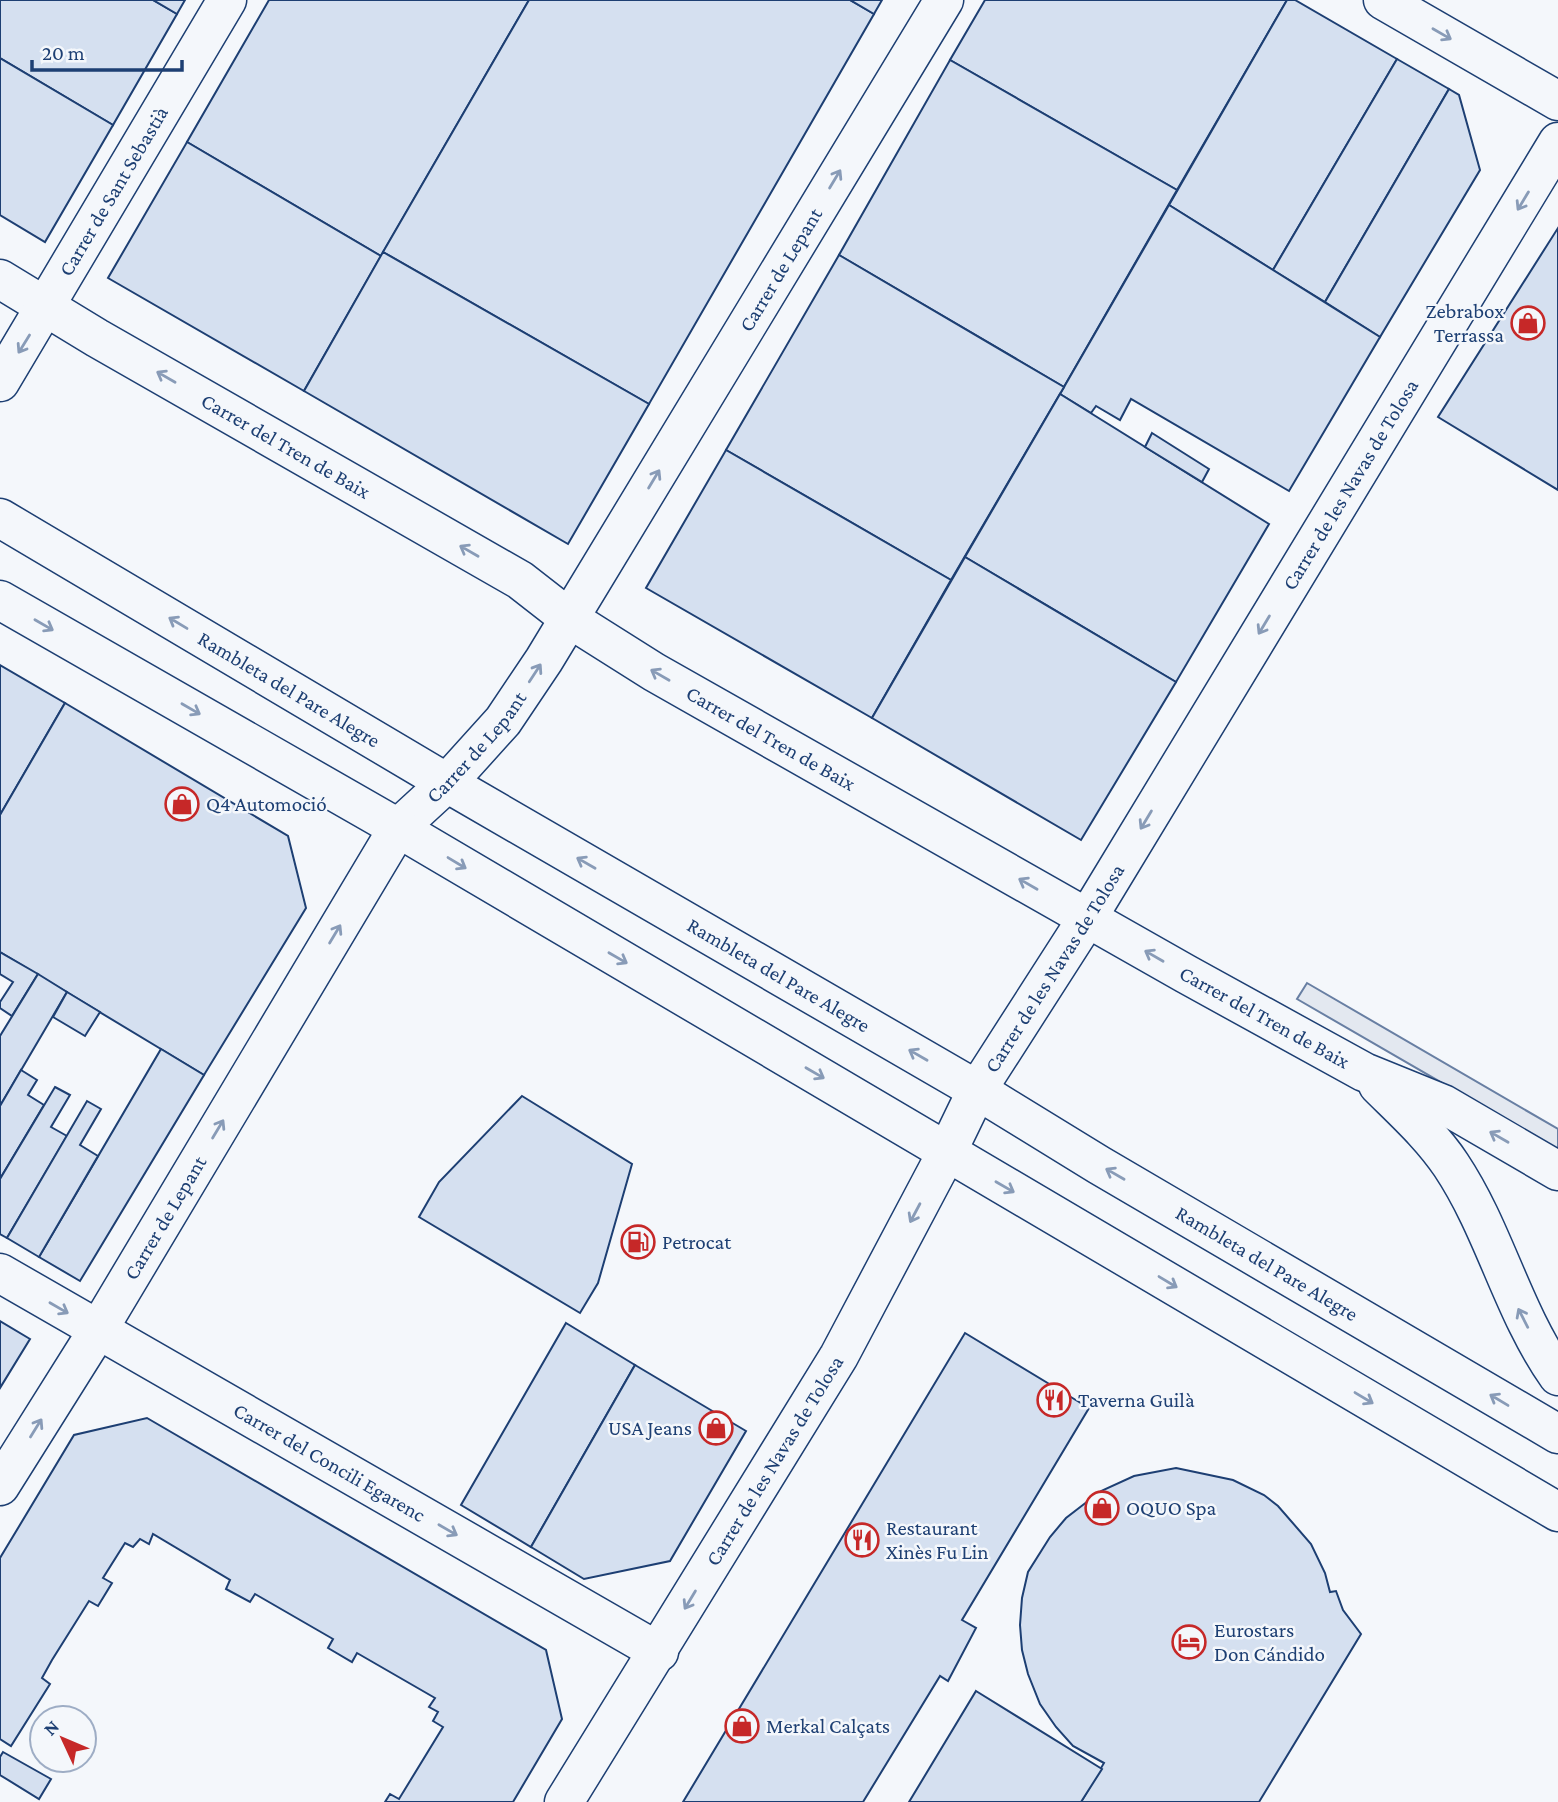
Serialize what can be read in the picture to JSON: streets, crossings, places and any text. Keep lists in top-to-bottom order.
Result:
{
  "streets": {
    "street": [
      "Carrer de Sant Sebastià",
      "Carrer de Lepant",
      "Carrer del Tren de Baix",
      "Carrer de les Navas de Tolosa",
      "Rambleta del Pare Alegre",
      "Carrer del Concili Egarenc"
    ]
  },
  "crossings": [
    ["Carrer de Sant Sebastià", "Carrer del Tren de Baix"],
    ["Carrer de Lepant", "Carrer del Tren de Baix"],
    ["Carrer de Lepant", "Rambleta del Pare Alegre"],
    ["Carrer de Lepant", "Carrer del Concili Egarenc"],
    ["Carrer del Tren de Baix", "Carrer de les Navas de Tolosa"],
    ["Carrer de les Navas de Tolosa", "Rambleta del Pare Alegre"],
    ["Carrer de les Navas de Tolosa", "Carrer del Concili Egarenc"]
  ],
  "one_way": ["Carrer de Lepant", "Carrer de les Navas de Tolosa", "Carrer del Concili Egarenc"],
  "places": {
    "shop": [
      "Zebrabox Terrassa",
      "Q4 Automoció",
      "USA Jeans",
      "OQUO Spa",
      "Merkal Calçats"
    ],
    "fuel station": ["Petrocat"],
    "restaurant": ["Taverna Guilà", "Restaurant Xinès Fu Lin"],
    "hotel": ["Eurostars Don Cándido"]
  },
  "scale_bar": "20 m",
  "north": "top left"
}
